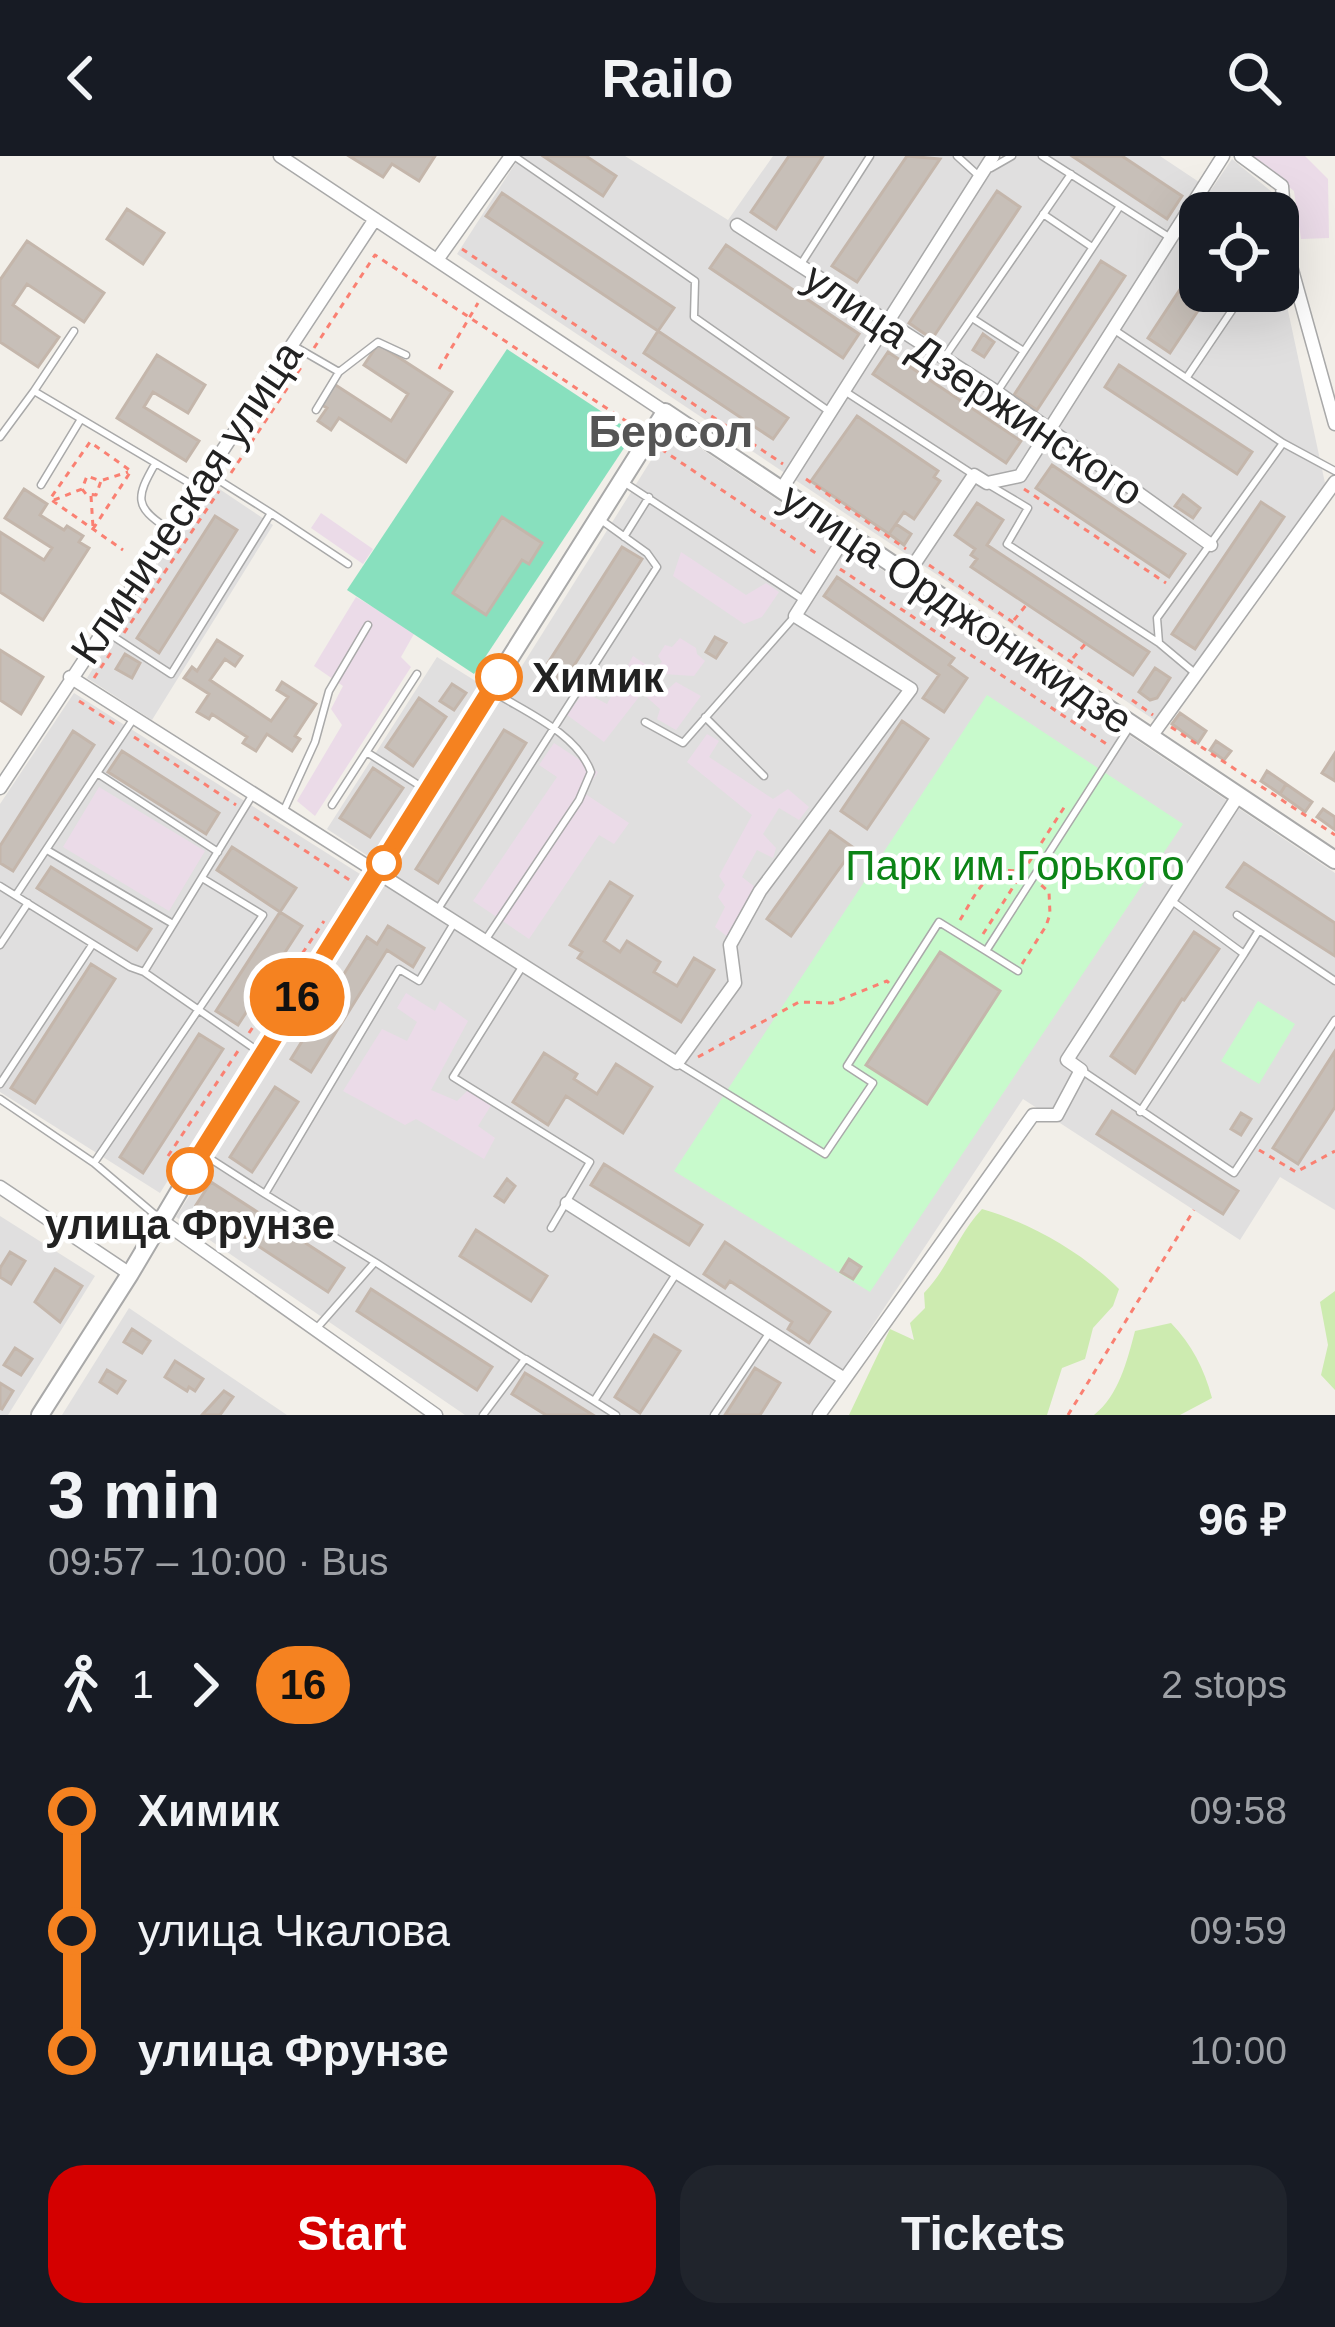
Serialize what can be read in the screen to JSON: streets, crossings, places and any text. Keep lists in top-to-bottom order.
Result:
{
  "streets": {
    "street": ["улица Дзержинского", "Клиническая улица", "улица Орджоникидзе"]
  },
  "crossings": [
    ["Клиническая улица", "улица Орджоникидзе"]
  ],
  "districts": ["Берсол"],
  "parks": ["Парк им.Горького"],
  "places": ["Химик", "улица Фрунзе"],
  "lines": ["bus line 16"],
  "page": {
    "header": "Railo",
    "on_map": "16",
    "heading": ["3 min", "09:57 – 10:00 · Bus", "96 ₽"],
    "legs": ["1", "16", "2 stops"],
    "list": [
      {
        "name": "Химик",
        "value": "09:58"
      },
      {
        "name": "улица Чкалова",
        "value": "09:59"
      },
      {
        "name": "улица Фрунзе",
        "value": "10:00"
      }
    ],
    "buttons": ["Start", "Tickets"]
  }
}
